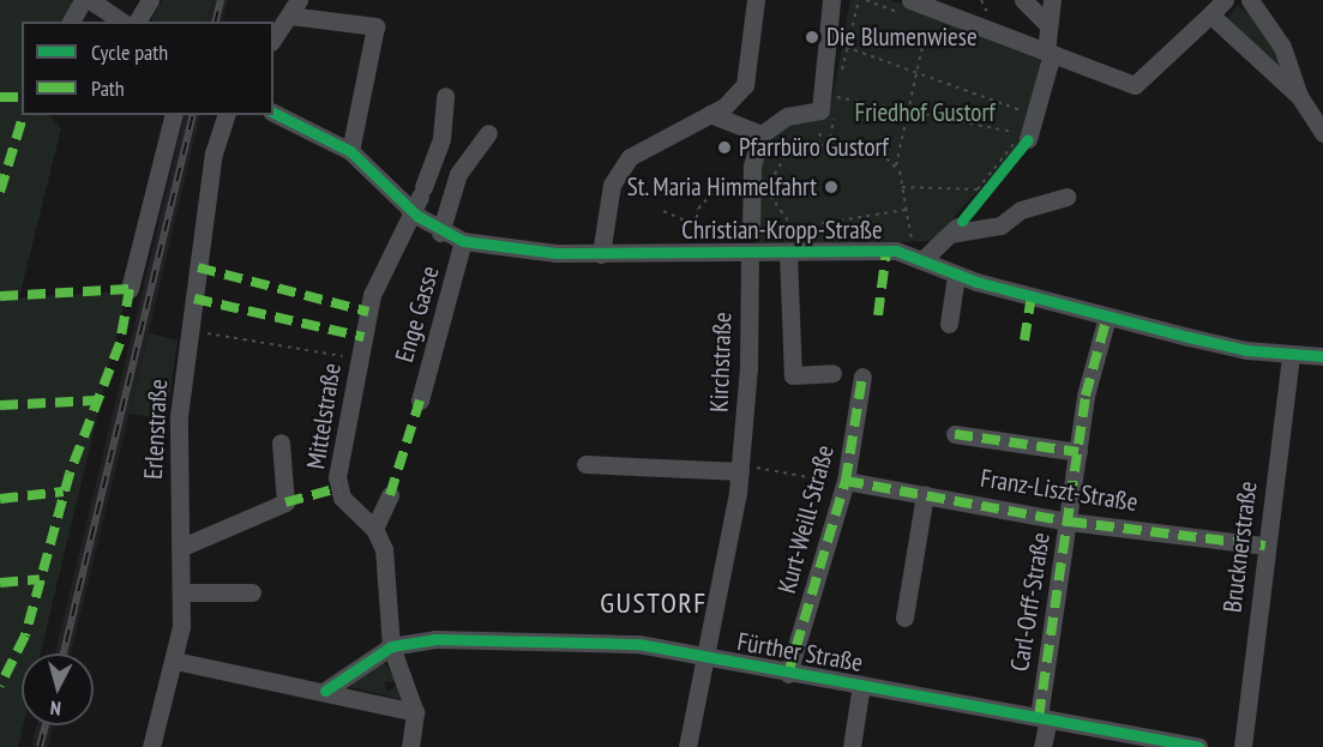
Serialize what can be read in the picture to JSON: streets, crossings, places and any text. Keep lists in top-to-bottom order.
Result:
{
  "streets": {
    "street": [
      "Christian-Kropp-Straße",
      "Enge Gasse",
      "Kirchstraße",
      "Mittelstraße",
      "Erlenstraße",
      "Franz-Liszt-Straße",
      "Kurt-Weill-Straße",
      "Brucknerstraße",
      "Carl-Orff-Straße",
      "Fürther Straße"
    ]
  },
  "crossings": [
    ["Christian-Kropp-Straße", "Enge Gasse"],
    ["Christian-Kropp-Straße", "Kirchstraße"],
    ["Christian-Kropp-Straße", "Mittelstraße"],
    ["Christian-Kropp-Straße", "Brucknerstraße"],
    ["Christian-Kropp-Straße", "Carl-Orff-Straße"],
    ["Kirchstraße", "Fürther Straße"],
    ["Mittelstraße", "Fürther Straße"],
    ["Franz-Liszt-Straße", "Kurt-Weill-Straße"],
    ["Franz-Liszt-Straße", "Brucknerstraße"],
    ["Franz-Liszt-Straße", "Carl-Orff-Straße"],
    ["Kurt-Weill-Straße", "Fürther Straße"],
    ["Carl-Orff-Straße", "Fürther Straße"]
  ],
  "districts": ["GUSTORF"],
  "parks": ["Friedhof Gustorf"],
  "places": ["Die Blumenwiese", "Pfarrbüro Gustorf", "St. Maria Himmelfahrt"],
  "legend": ["Cycle path", "Path"],
  "north": "bottom"
}
